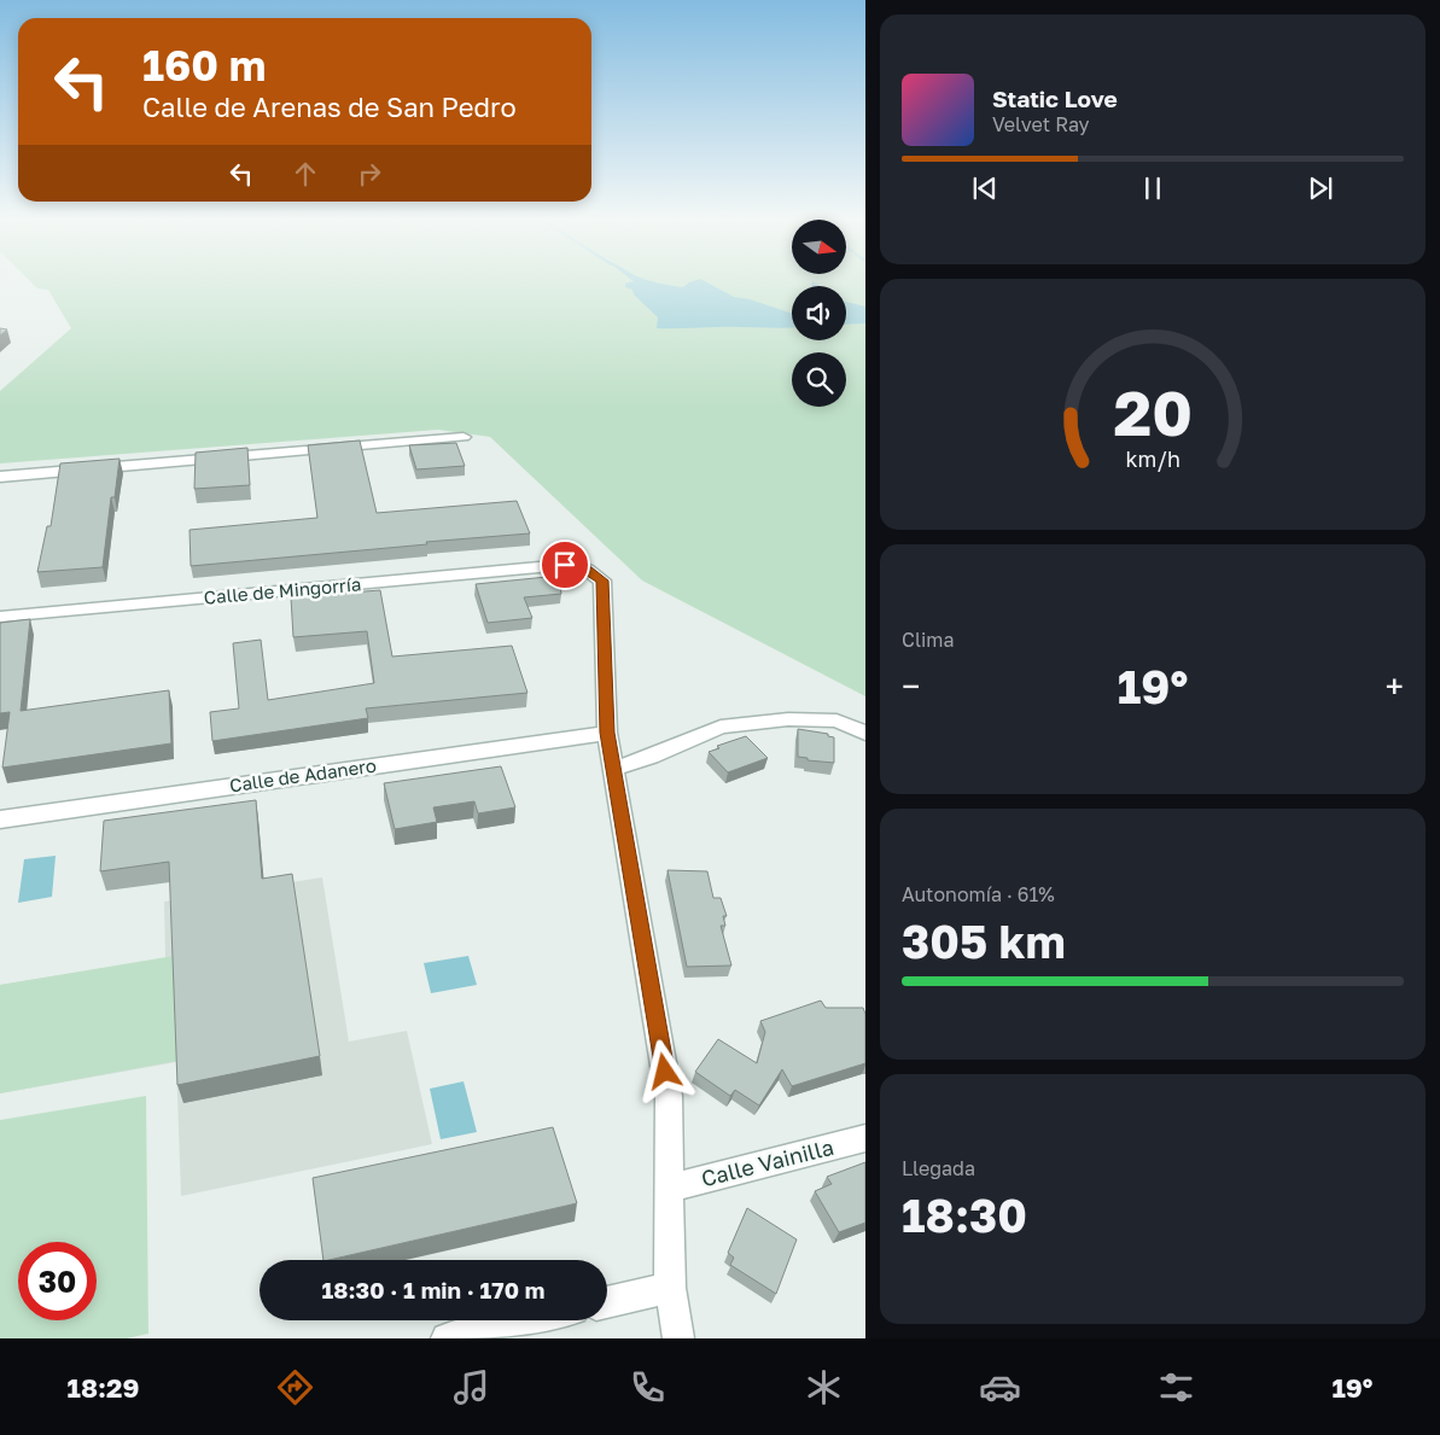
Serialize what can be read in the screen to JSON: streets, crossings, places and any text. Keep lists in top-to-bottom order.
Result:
{
  "streets": {
    "street": ["Calle de Mingorría", "Calle de Adanero", "Calle Vainilla"]
  },
  "crossings": [
    ["Calle de Mingorría", "Calle de Adanero"]
  ],
  "north": "right",
  "page": {
    "turn": ["160 m", "Calle de Arenas de San Pedro"],
    "song": ["Static Love", "Velvet Ray"],
    "tile": [
      "Clima",
      ["Autonomía · 61%", "305 km"],
      ["Llegada", "18:30"]
    ],
    "heat": ["−", "19°", "+"],
    "limit": "30",
    "trip": "18:30 · 1 min · 170 m",
    "tabs": ["18:29", "19°"],
    "gauge": ["20", "km/h"]
  }
}
